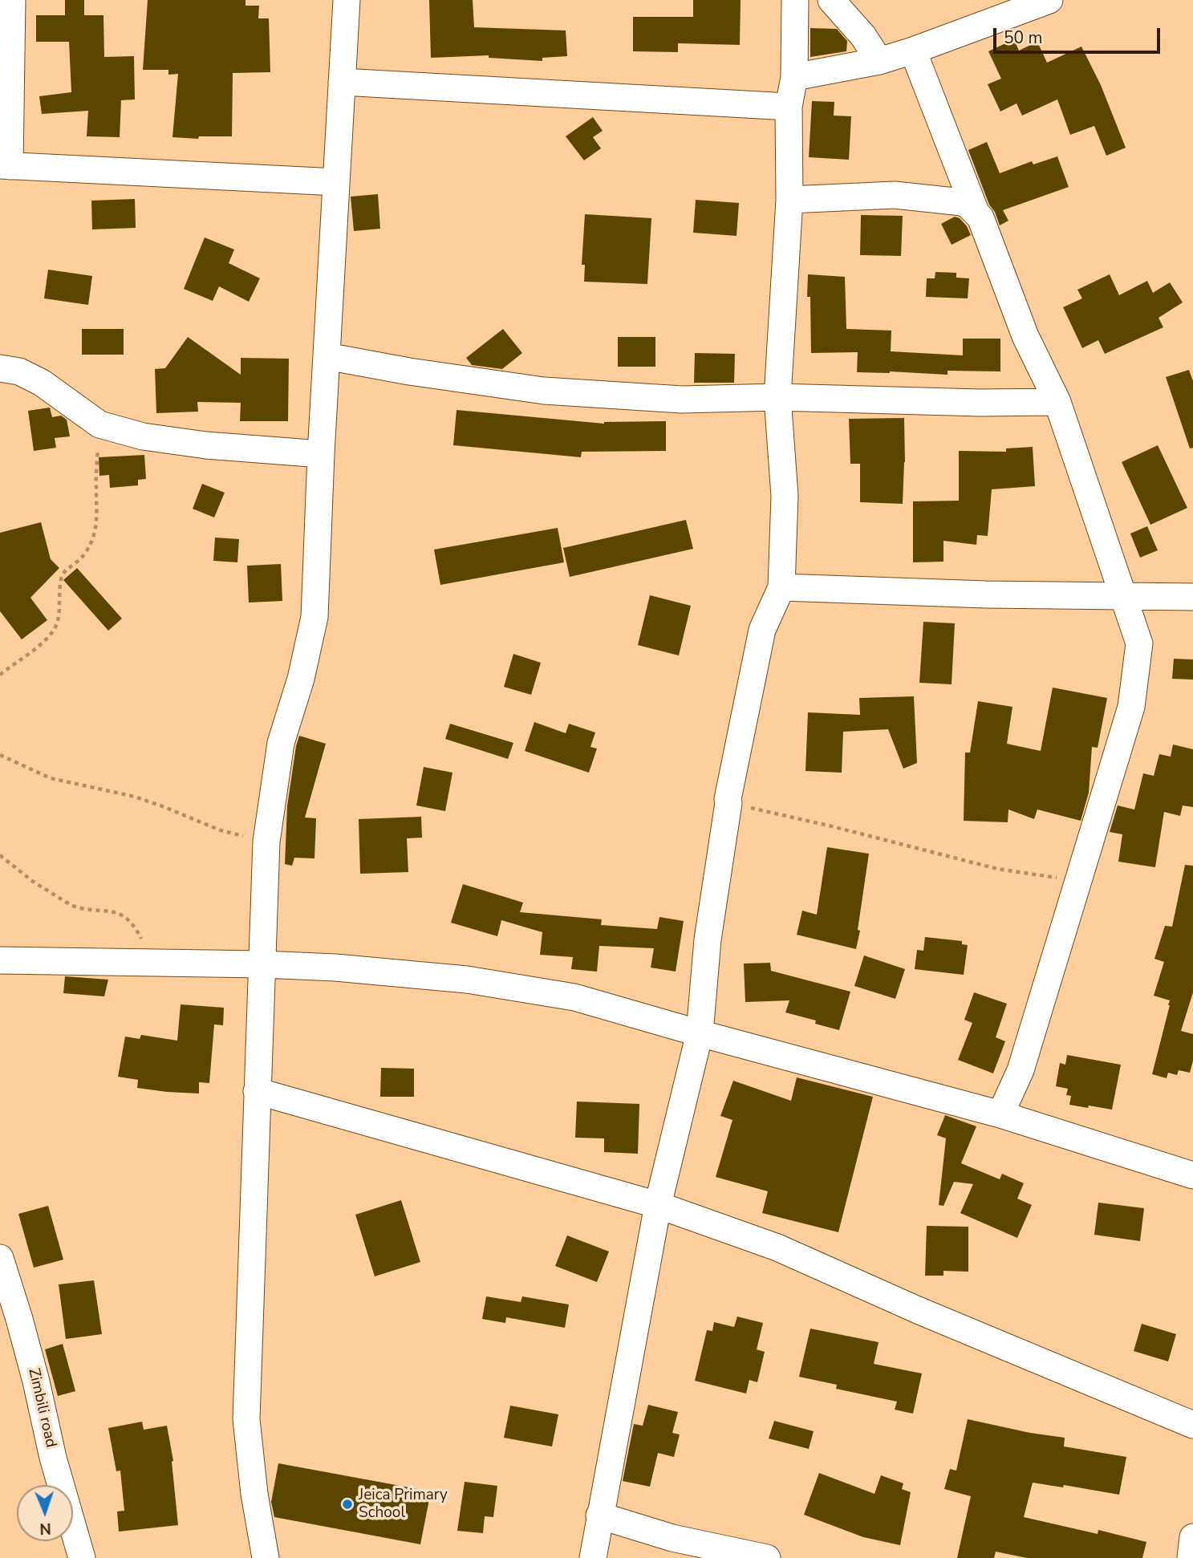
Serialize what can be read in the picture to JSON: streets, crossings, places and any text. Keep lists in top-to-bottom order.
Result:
{
  "streets": {
    "street": ["Zimbili road"]
  },
  "places": ["Jeica Primary School"],
  "scale_bar": "50 m",
  "north": "bottom"
}
